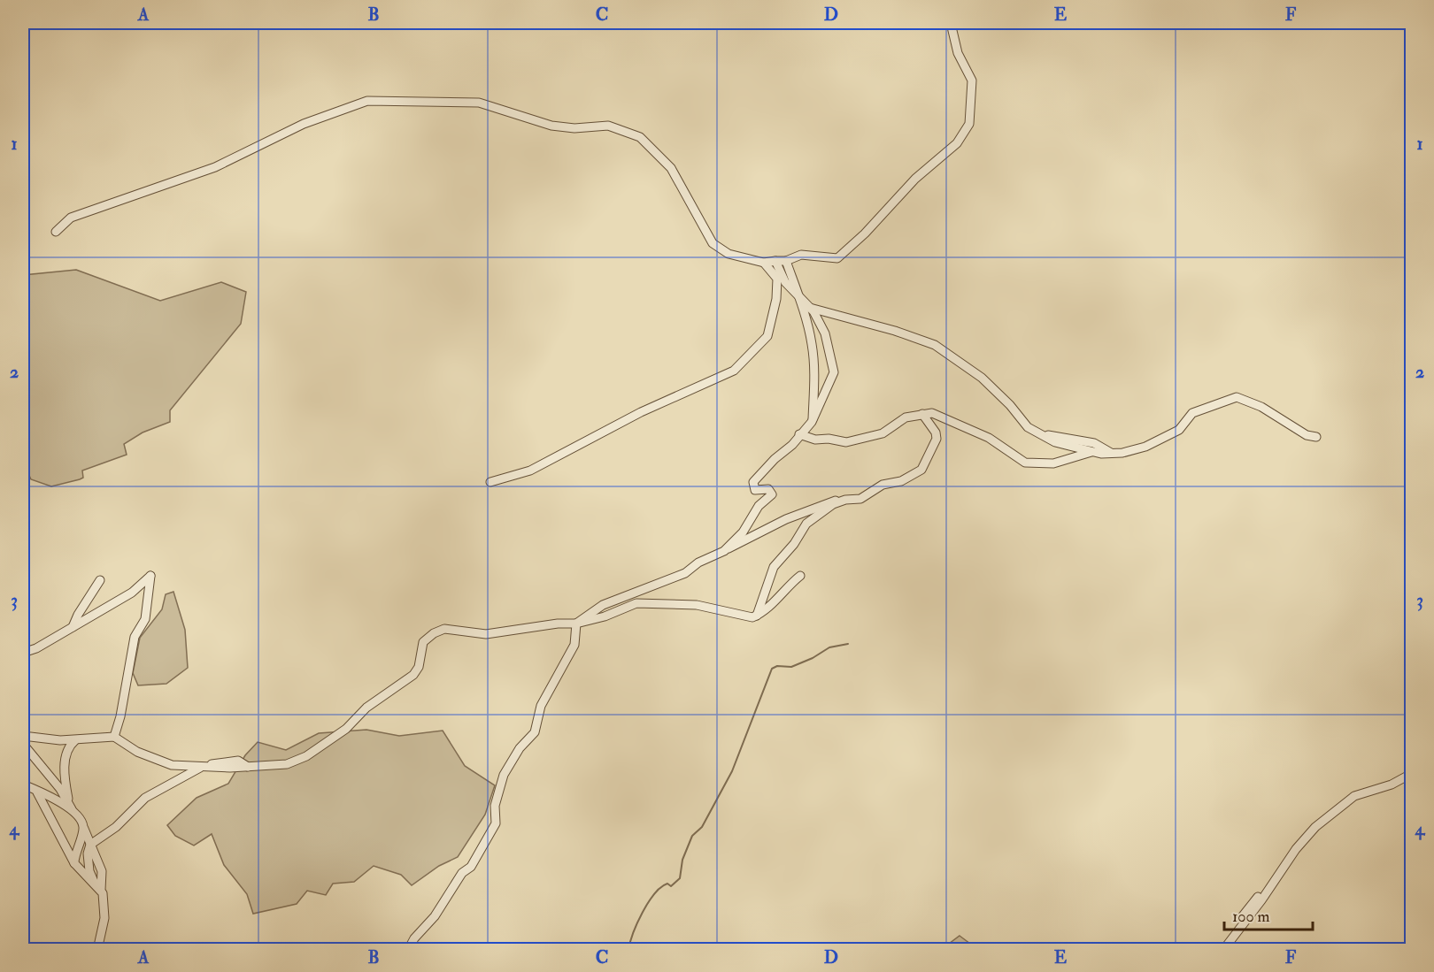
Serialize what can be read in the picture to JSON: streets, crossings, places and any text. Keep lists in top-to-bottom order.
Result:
{
  "scale_bar": "100 m",
  "grid": {
    "columns": [
      "A",
      "B",
      "C",
      "D",
      "E",
      "F"
    ],
    "rows": [
      "1",
      "2",
      "3",
      "4"
    ]
  }
}
